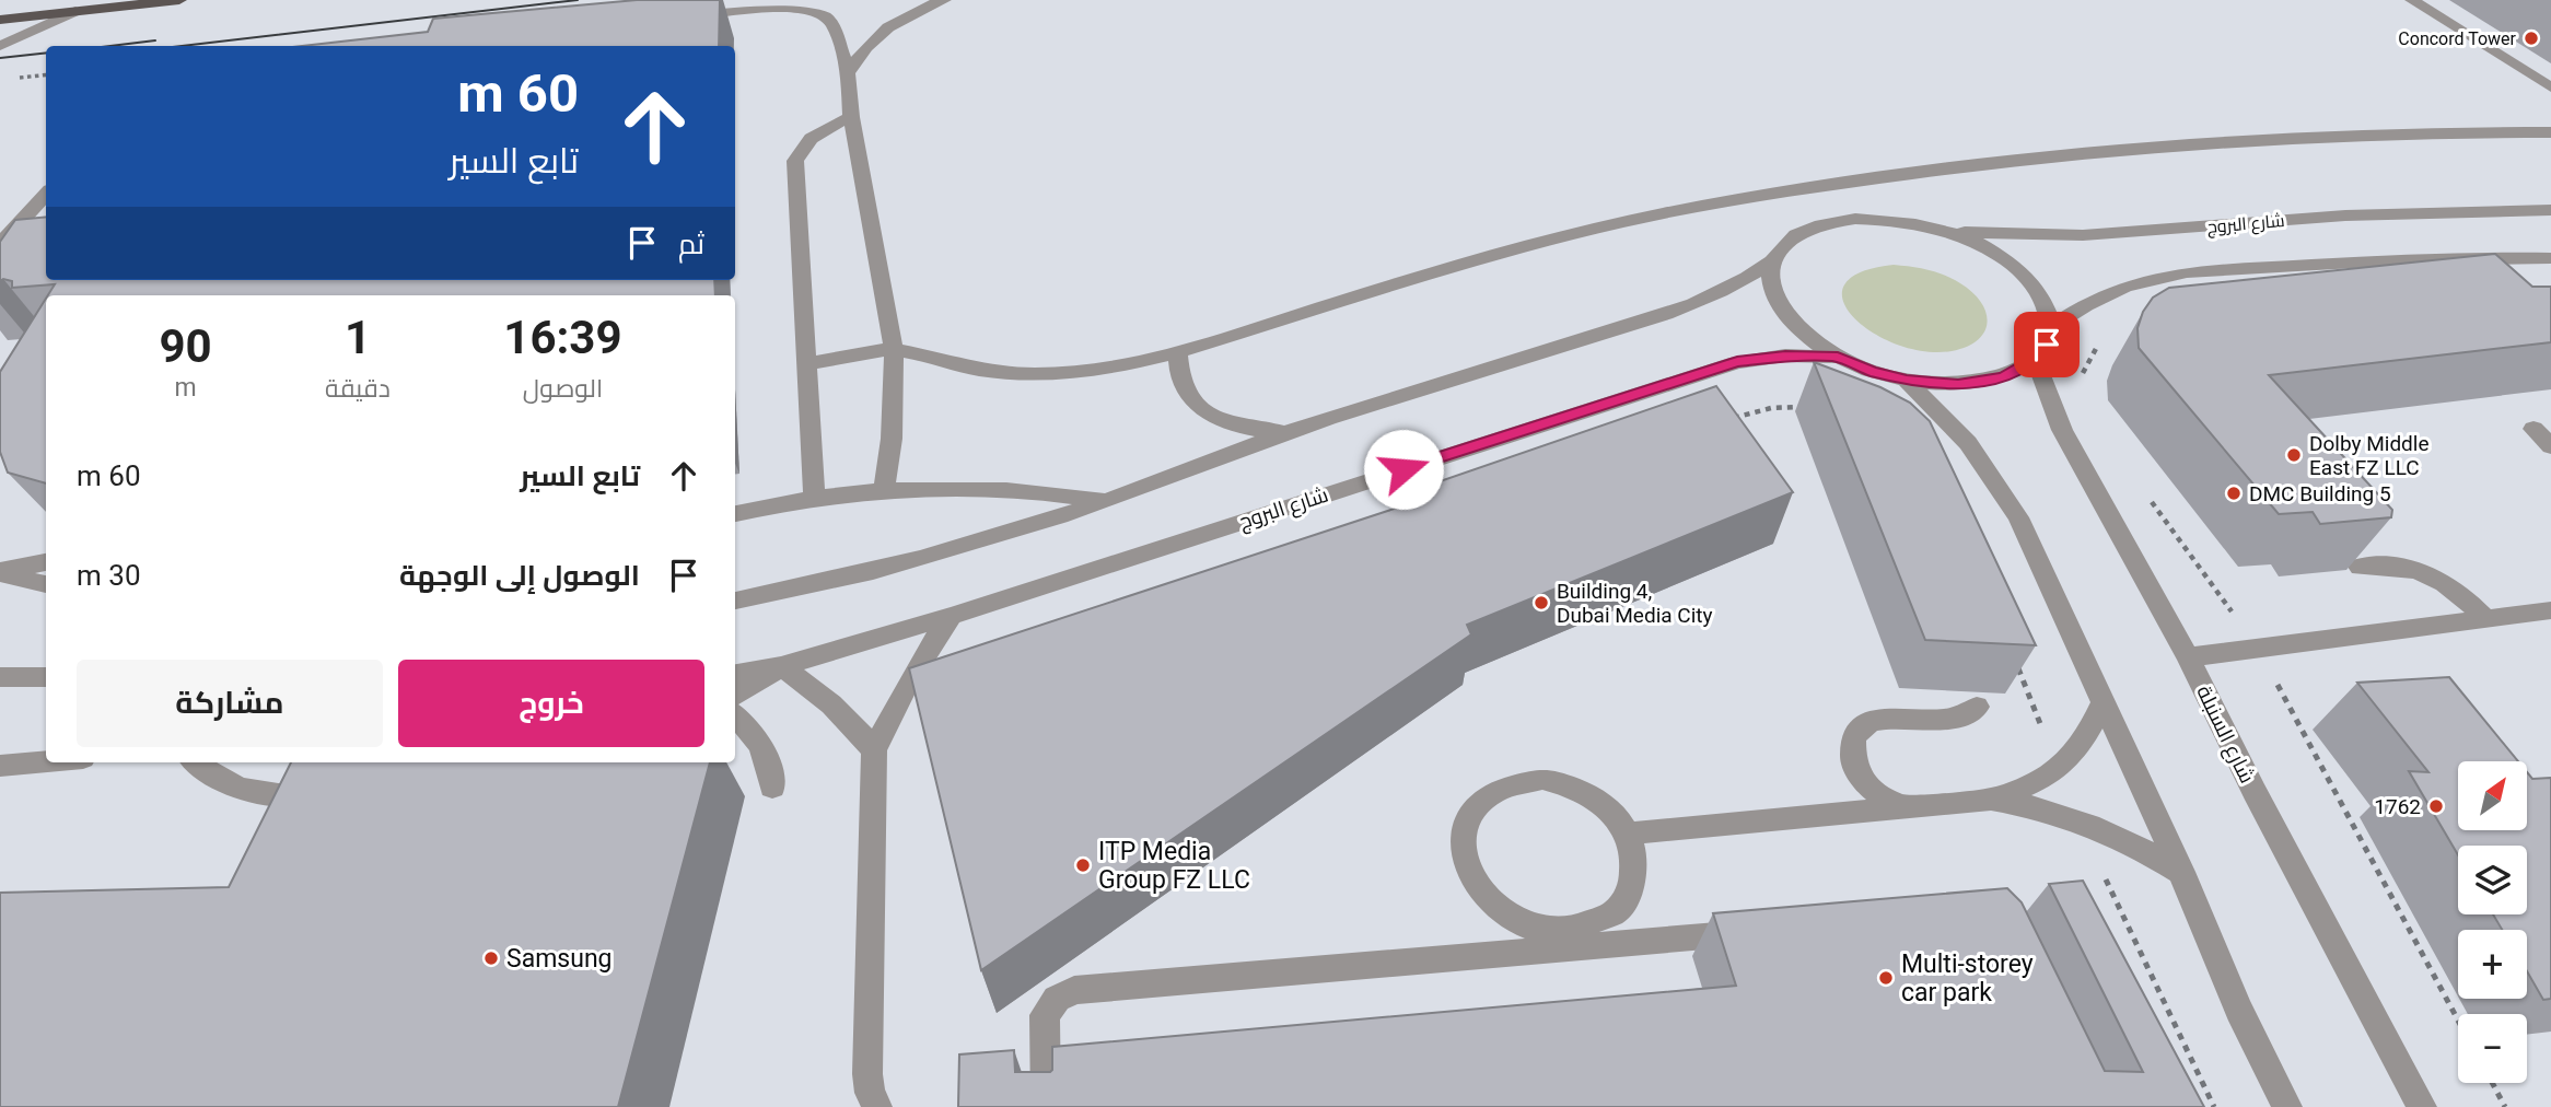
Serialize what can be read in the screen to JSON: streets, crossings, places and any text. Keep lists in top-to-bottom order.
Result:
{
  "streets": {
    "street": ["شارع البروج", "شارع السنبلة"]
  },
  "crossings": [
    ["شارع البروج", "شارع السنبلة"]
  ],
  "places": [
    "Concord Tower",
    "Dolby Middle East FZ LLC",
    "DMC Building 5",
    "Building 4, Dubai Media City",
    "1762",
    "ITP Media Group FZ LLC",
    "Samsung",
    "Multi-storey car park"
  ],
  "north": "top right",
  "page": {
    "turn": ["60 m", "تابع السير"],
    "then": "ثم",
    "eta": [
      "16:39",
      "الوصول",
      "1",
      "دقيقة",
      "90",
      "m"
    ],
    "list": [
      {
        "name": "تابع السير",
        "value": "60 m"
      },
      {
        "name": "الوصول إلى الوجهة",
        "value": "30 m"
      }
    ],
    "buttons": ["خروج", "مشاركة"],
    "map_buttons": ["+", "−"]
  }
}
